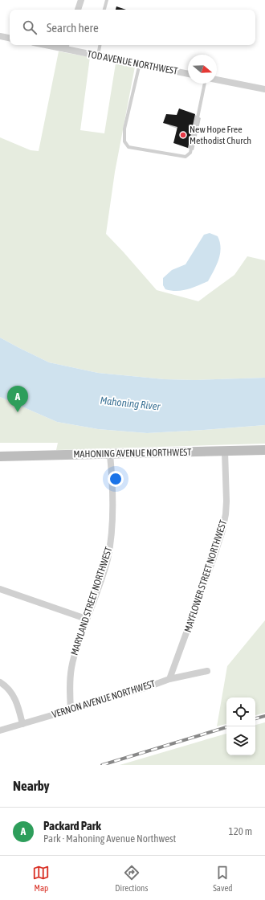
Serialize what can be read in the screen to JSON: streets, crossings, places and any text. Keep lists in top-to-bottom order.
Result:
{
  "streets": {
    "main road": ["MAHONING AVENUE NORTHWEST"],
    "street": [
      "TOD AVENUE NORTHWEST",
      "MAYFLOWER STREET NORTHWEST",
      "MARYLAND STREET NORTHWEST",
      "VERNON AVENUE NORTHWEST"
    ]
  },
  "crossings": [
    ["MAHONING AVENUE NORTHWEST", "MAYFLOWER STREET NORTHWEST"],
    ["MAHONING AVENUE NORTHWEST", "MARYLAND STREET NORTHWEST"],
    ["MAYFLOWER STREET NORTHWEST", "VERNON AVENUE NORTHWEST"],
    ["MARYLAND STREET NORTHWEST", "VERNON AVENUE NORTHWEST"]
  ],
  "water": ["Mahoning River"],
  "places": ["New Hope Free Methodist Church"],
  "north": "right",
  "page": {
    "search": "Search here",
    "pins": "A",
    "heading": "Nearby",
    "list": [
      {
        "mark": "A",
        "name": "Packard Park",
        "note": "Park · Mahoning Avenue Northwest",
        "value": "120 m"
      }
    ],
    "nav": ["Map", "Directions", "Saved"]
  }
}
